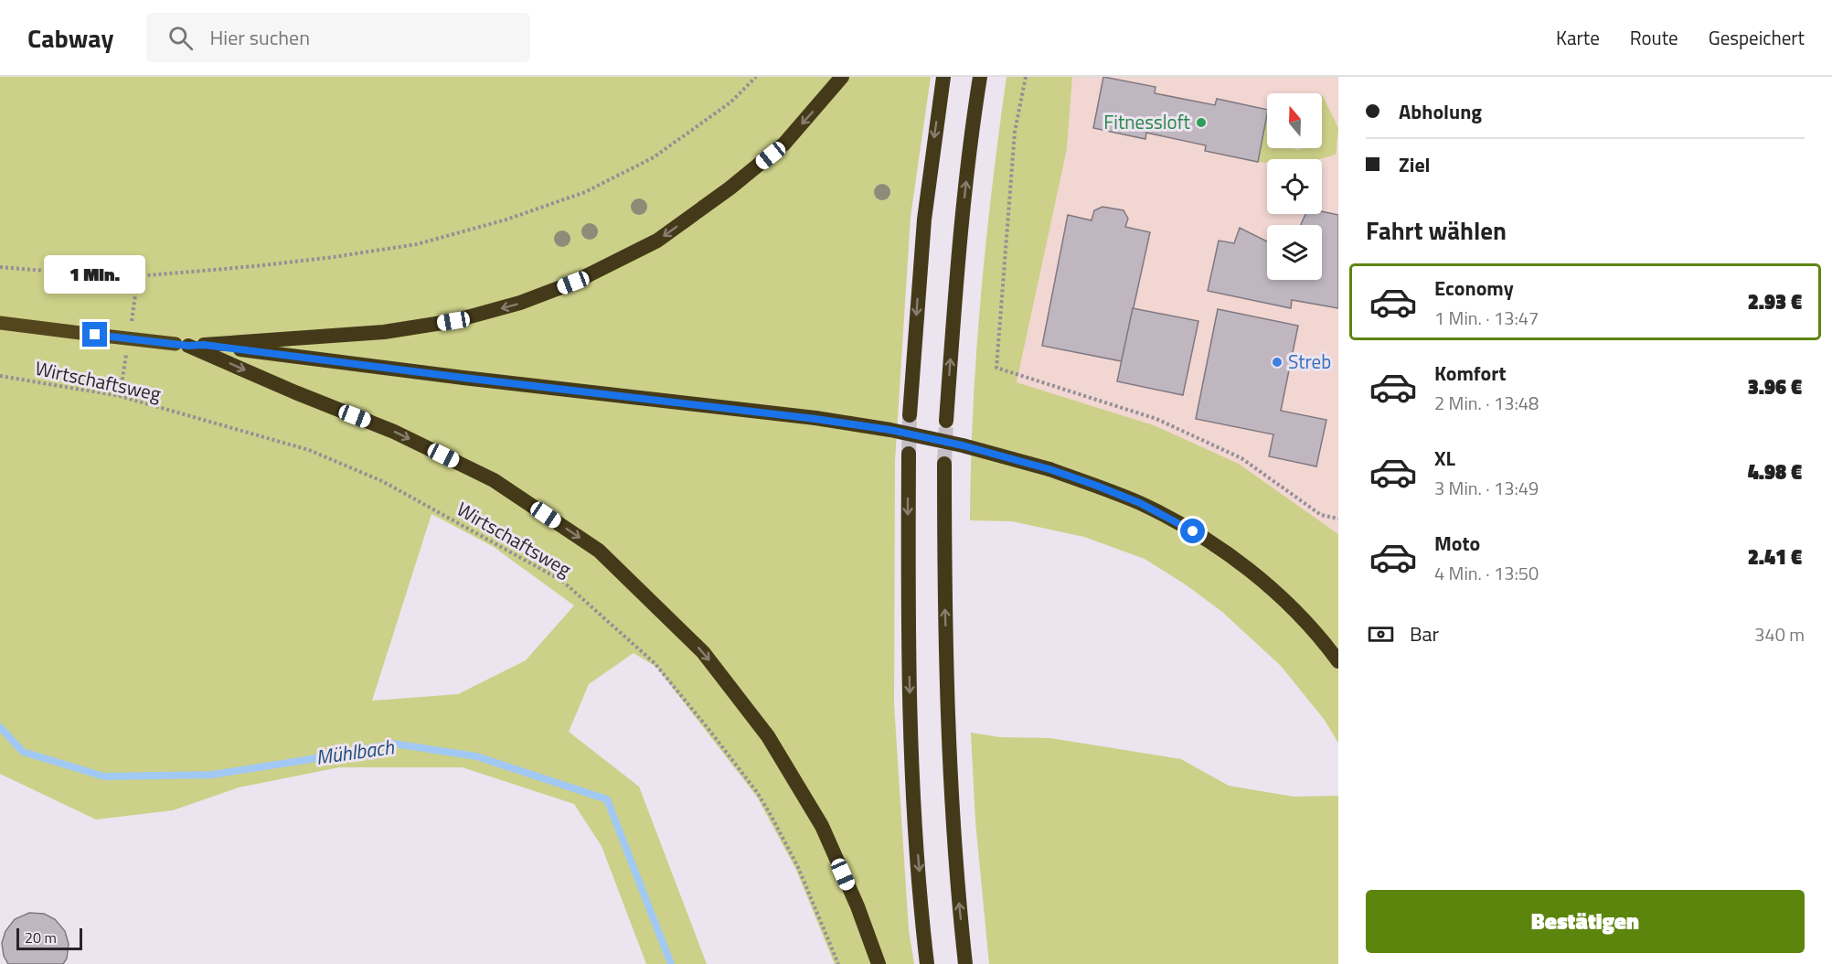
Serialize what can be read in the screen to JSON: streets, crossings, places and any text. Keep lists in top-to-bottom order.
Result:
{
  "streets": {
    "path": ["Wirtschaftsweg"]
  },
  "water": ["Mühlbach"],
  "places": ["Fitnessloft", "Streb"],
  "scale_bar": "20 m",
  "north": "top",
  "page": {
    "header": "Cabway",
    "search": "Hier suchen",
    "nav": ["Karte", "Route", "Gespeichert"],
    "banner": ["Abholung", "Ziel"],
    "heading": "Fahrt wählen",
    "bubble": "1 Min.",
    "list": [
      {
        "name": "Economy",
        "note": "1 Min. · 13:47",
        "value": "2.93 €"
      },
      {
        "name": "Komfort",
        "note": "2 Min. · 13:48",
        "value": "3.96 €"
      },
      {
        "name": "XL",
        "note": "3 Min. · 13:49",
        "value": "4.98 €"
      },
      {
        "name": "Moto",
        "note": "4 Min. · 13:50",
        "value": "2.41 €"
      }
    ],
    "pay": ["Bar", "340 m"],
    "buttons": "Bestätigen",
    "scale": "20 m"
  }
}
